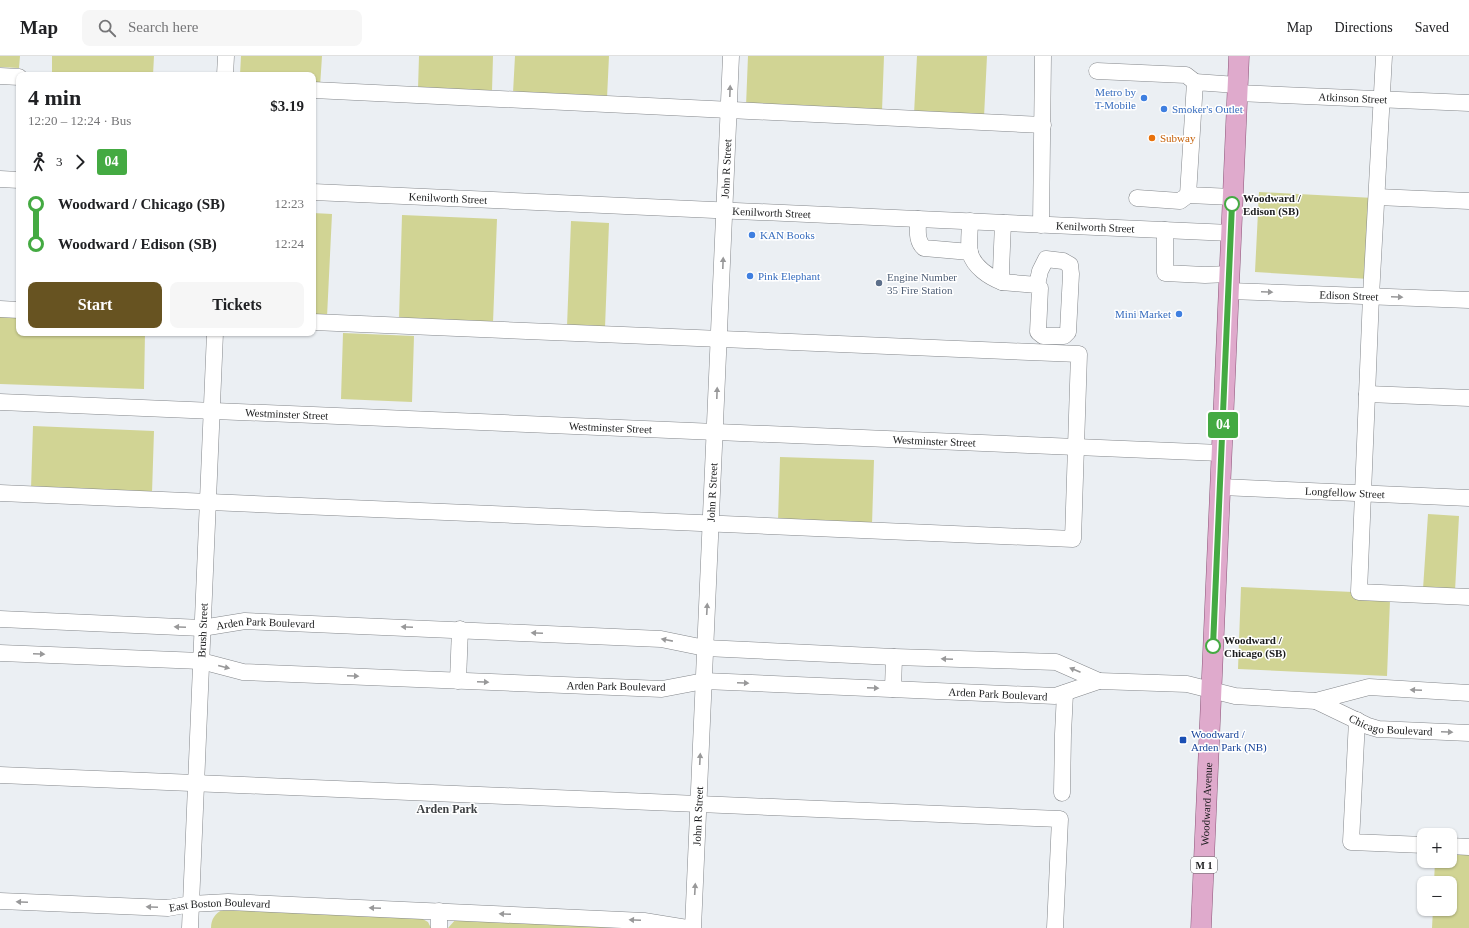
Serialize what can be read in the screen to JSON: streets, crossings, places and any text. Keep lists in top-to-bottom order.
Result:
{
  "streets": {
    "main road": ["Woodward Avenue", "M 1"],
    "street": [
      "Atkinson Street",
      "John R Street",
      "Kenilworth Street",
      "Edison Street",
      "Westminster Street",
      "Longfellow Street",
      "Arden Park Boulevard",
      "Brush Street",
      "Chicago Boulevard",
      "East Boston Boulevard"
    ]
  },
  "crossings": [
    ["Atkinson Street", "Woodward Avenue"],
    ["John R Street", "Kenilworth Street"],
    ["John R Street", "Westminster Street"],
    ["John R Street", "Arden Park Boulevard"],
    ["Kenilworth Street", "Edison Street"],
    ["Kenilworth Street", "Woodward Avenue"],
    ["Edison Street", "Woodward Avenue"],
    ["Westminster Street", "Brush Street"],
    ["Westminster Street", "Woodward Avenue"],
    ["Longfellow Street", "Woodward Avenue"],
    ["Arden Park Boulevard", "Brush Street"],
    ["Arden Park Boulevard", "Chicago Boulevard"],
    ["Arden Park Boulevard", "Woodward Avenue"],
    ["Brush Street", "East Boston Boulevard"],
    ["Chicago Boulevard", "Woodward Avenue"]
  ],
  "one_way": ["John R Street"],
  "districts": ["Arden Park"],
  "places": {
    "other": [
      "Metro by T-Mobile",
      "Smoker's Outlet",
      "Subway",
      "Woodward / Edison (SB)",
      "KAN Books",
      "Pink Elephant",
      "Engine Number 35 Fire Station",
      "Mini Market",
      "Woodward / Chicago (SB)"
    ],
    "transit": ["Woodward / Arden Park (NB)"]
  },
  "lines": ["bus line 04"],
  "page": {
    "header": "Map",
    "search": "Search here",
    "nav": ["Map", "Directions", "Saved"],
    "on_map": "04",
    "heading": ["4 min", "12:20 – 12:24 · Bus", "$3.19"],
    "legs": ["3", "04"],
    "list": [
      {
        "name": "Woodward / Chicago (SB)",
        "value": "12:23"
      },
      {
        "name": "Woodward / Edison (SB)",
        "value": "12:24"
      }
    ],
    "buttons": ["Start", "Tickets"],
    "map_buttons": ["+", "−"]
  }
}
